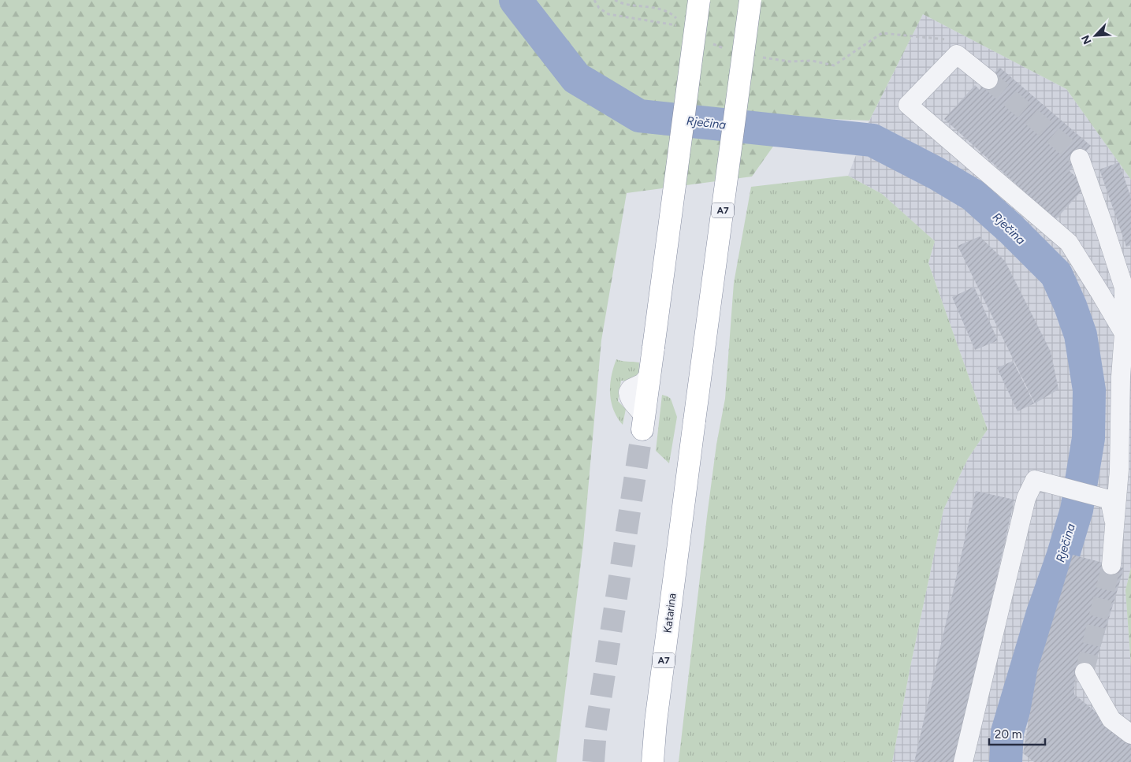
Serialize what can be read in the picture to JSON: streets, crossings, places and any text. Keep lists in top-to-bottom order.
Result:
{
  "streets": {
    "highway": ["A7", "Katarina"]
  },
  "water": ["Rječina"],
  "scale_bar": "20 m",
  "north": "bottom left"
}
